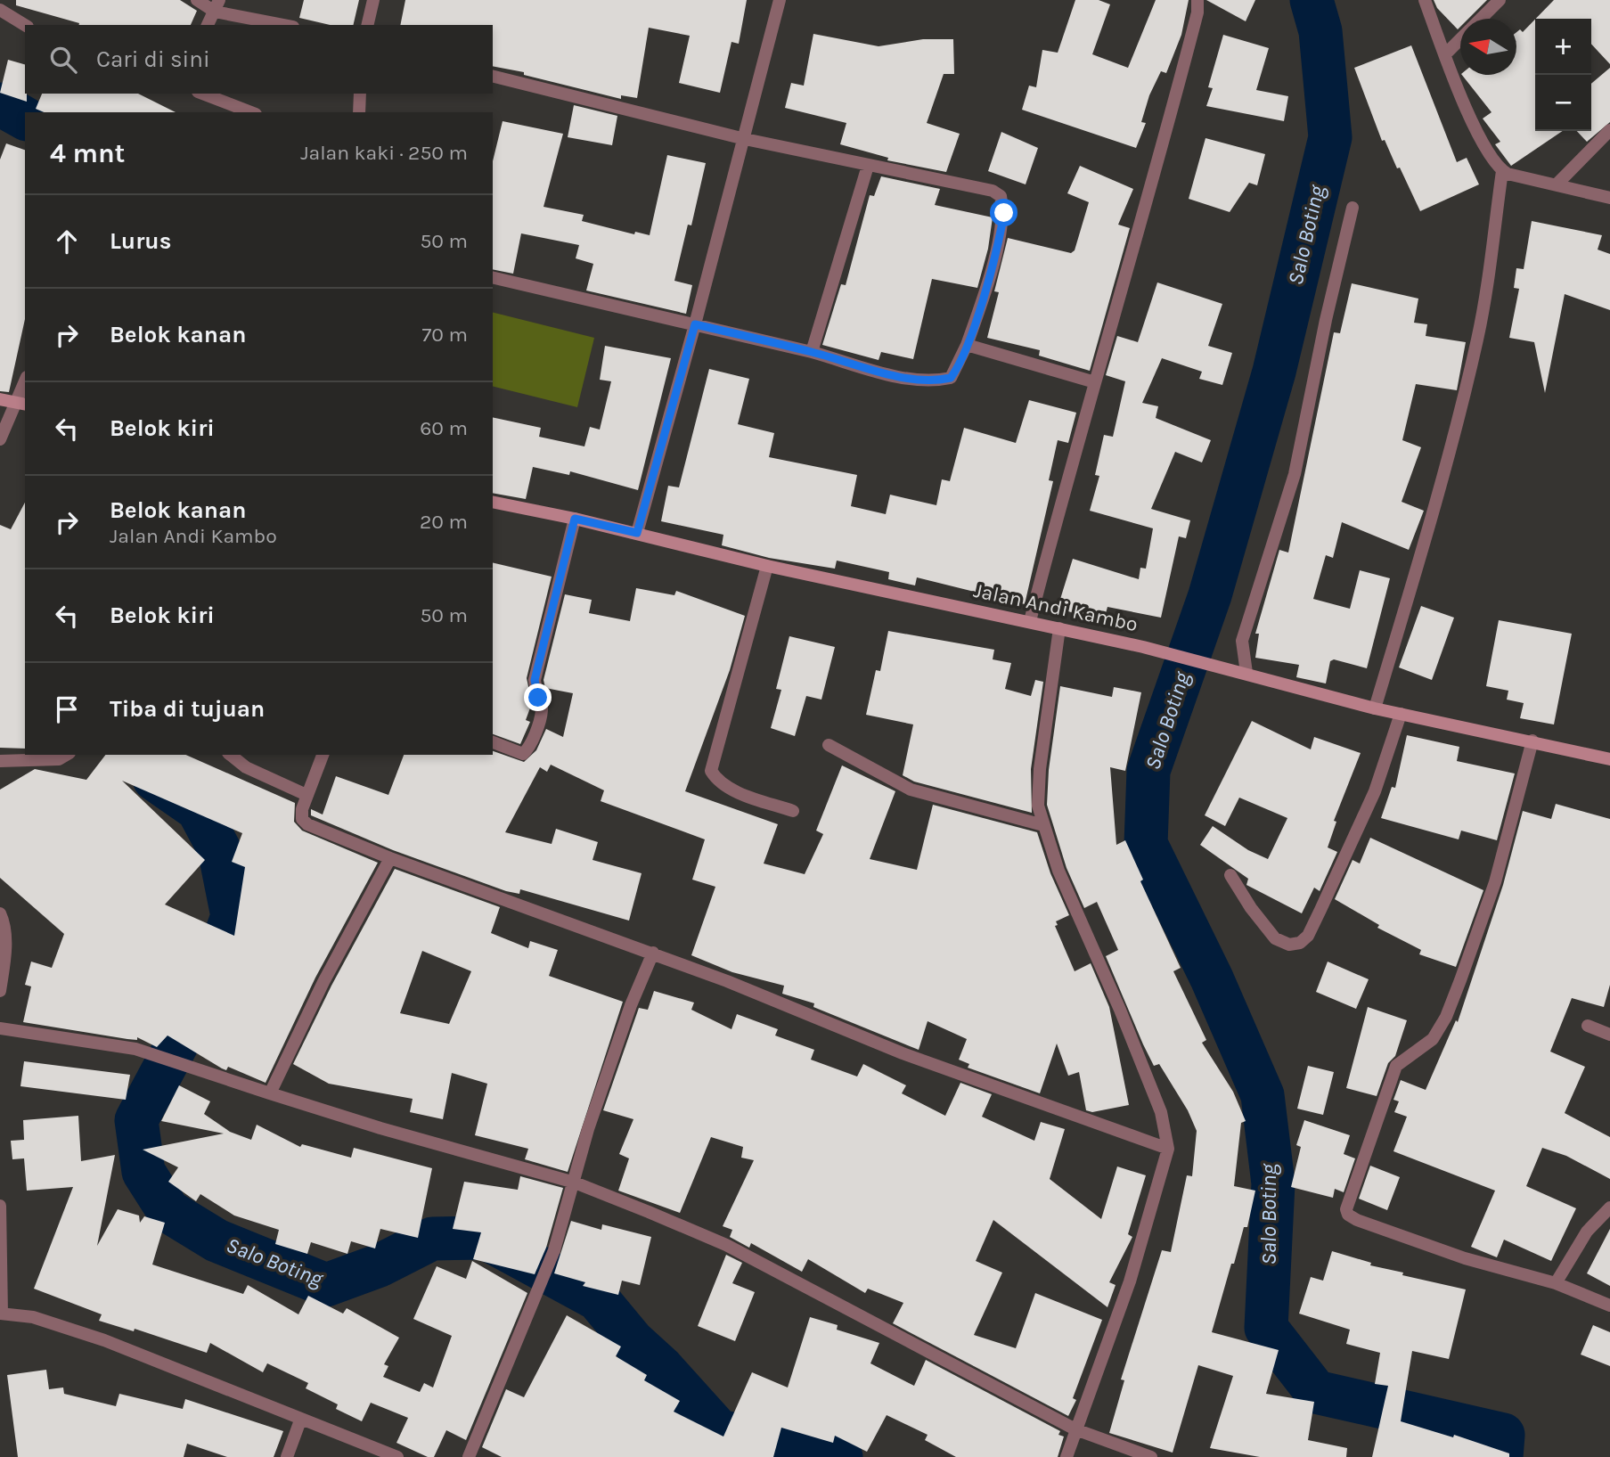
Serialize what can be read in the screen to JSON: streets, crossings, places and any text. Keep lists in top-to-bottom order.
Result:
{
  "streets": {
    "street": ["Jalan Andi Kambo"]
  },
  "water": ["Salo Boting"],
  "north": "left",
  "page": {
    "map_buttons": ["+", "−"],
    "search": "Cari di sini",
    "heading": ["4 mnt", "Jalan kaki · 250 m"],
    "list": [
      ["Lurus", "50 m"],
      ["Belok kanan", "70 m"],
      ["Belok kiri", "60 m"],
      ["Belok kanan", "Jalan Andi Kambo", "20 m"],
      ["Belok kiri", "50 m"],
      "Tiba di tujuan"
    ]
  }
}
